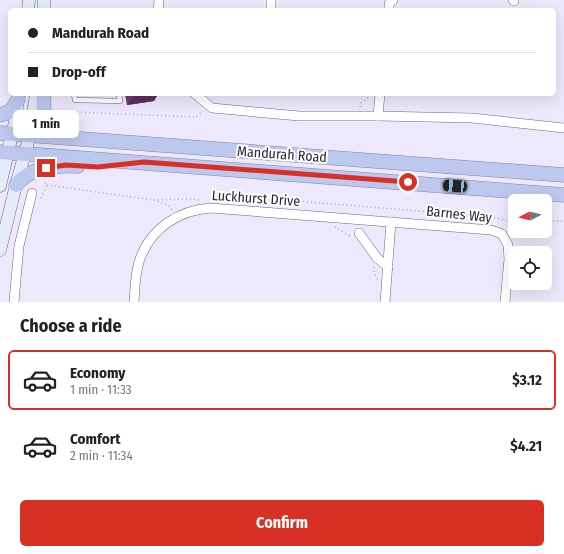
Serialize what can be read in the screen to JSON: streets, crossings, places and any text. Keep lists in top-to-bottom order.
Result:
{
  "streets": {
    "highway": ["Mandurah Road"],
    "street": ["Luckhurst Drive", "Barnes Way"]
  },
  "crossings": [
    ["Luckhurst Drive", "Barnes Way"]
  ],
  "north": "left",
  "page": {
    "banner": ["Mandurah Road", "Drop-off"],
    "bubble": "1 min",
    "heading": "Choose a ride",
    "list": [
      {
        "name": "Economy",
        "note": "1 min · 11:33",
        "value": "$3.12"
      },
      {
        "name": "Comfort",
        "note": "2 min · 11:34",
        "value": "$4.21"
      }
    ],
    "buttons": "Confirm"
  }
}
